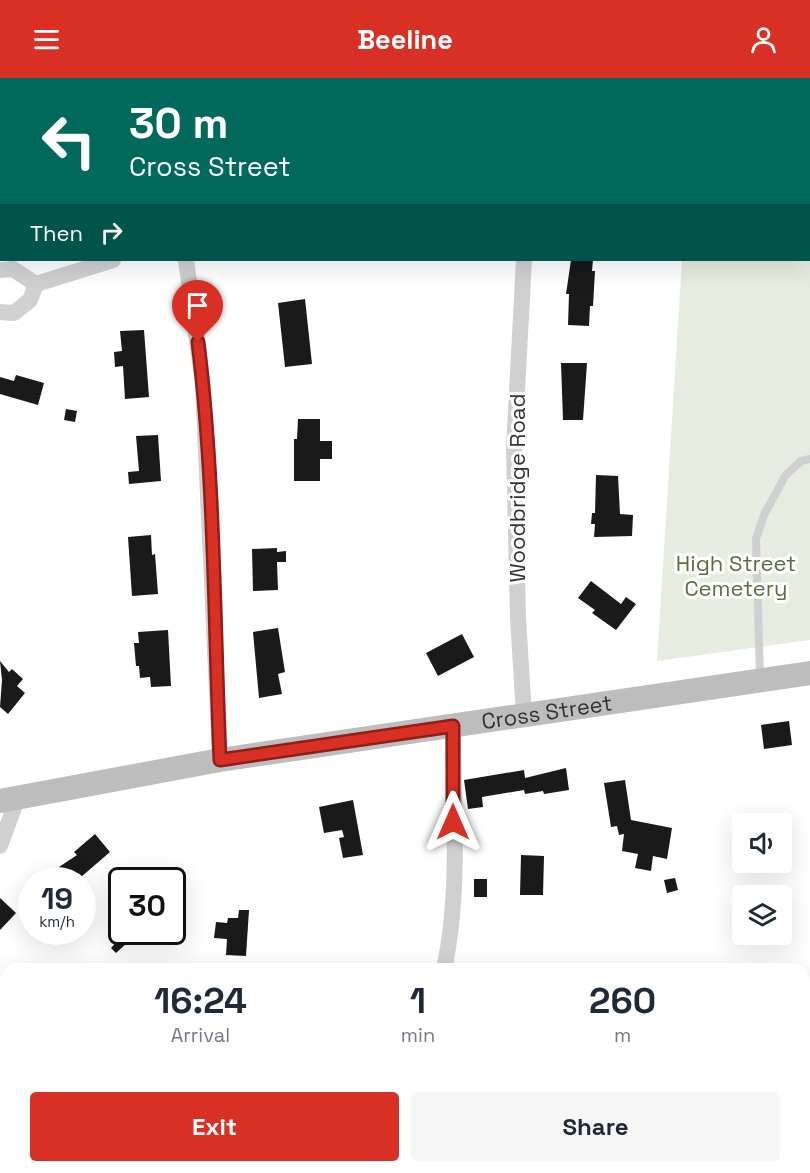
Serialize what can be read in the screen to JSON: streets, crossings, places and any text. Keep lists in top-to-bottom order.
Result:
{
  "streets": {
    "street": ["Woodbridge Road", "Cross Street"]
  },
  "crossings": [
    ["Woodbridge Road", "Cross Street"]
  ],
  "parks": ["High Street Cemetery"],
  "page": {
    "header": "Beeline",
    "turn": ["30 m", "Cross Street"],
    "then": "Then",
    "speed": "19 km/h",
    "limit": "30",
    "eta": [
      "16:24",
      "Arrival",
      "1",
      "min",
      "260",
      "m"
    ],
    "buttons": ["Exit", "Share"]
  }
}
